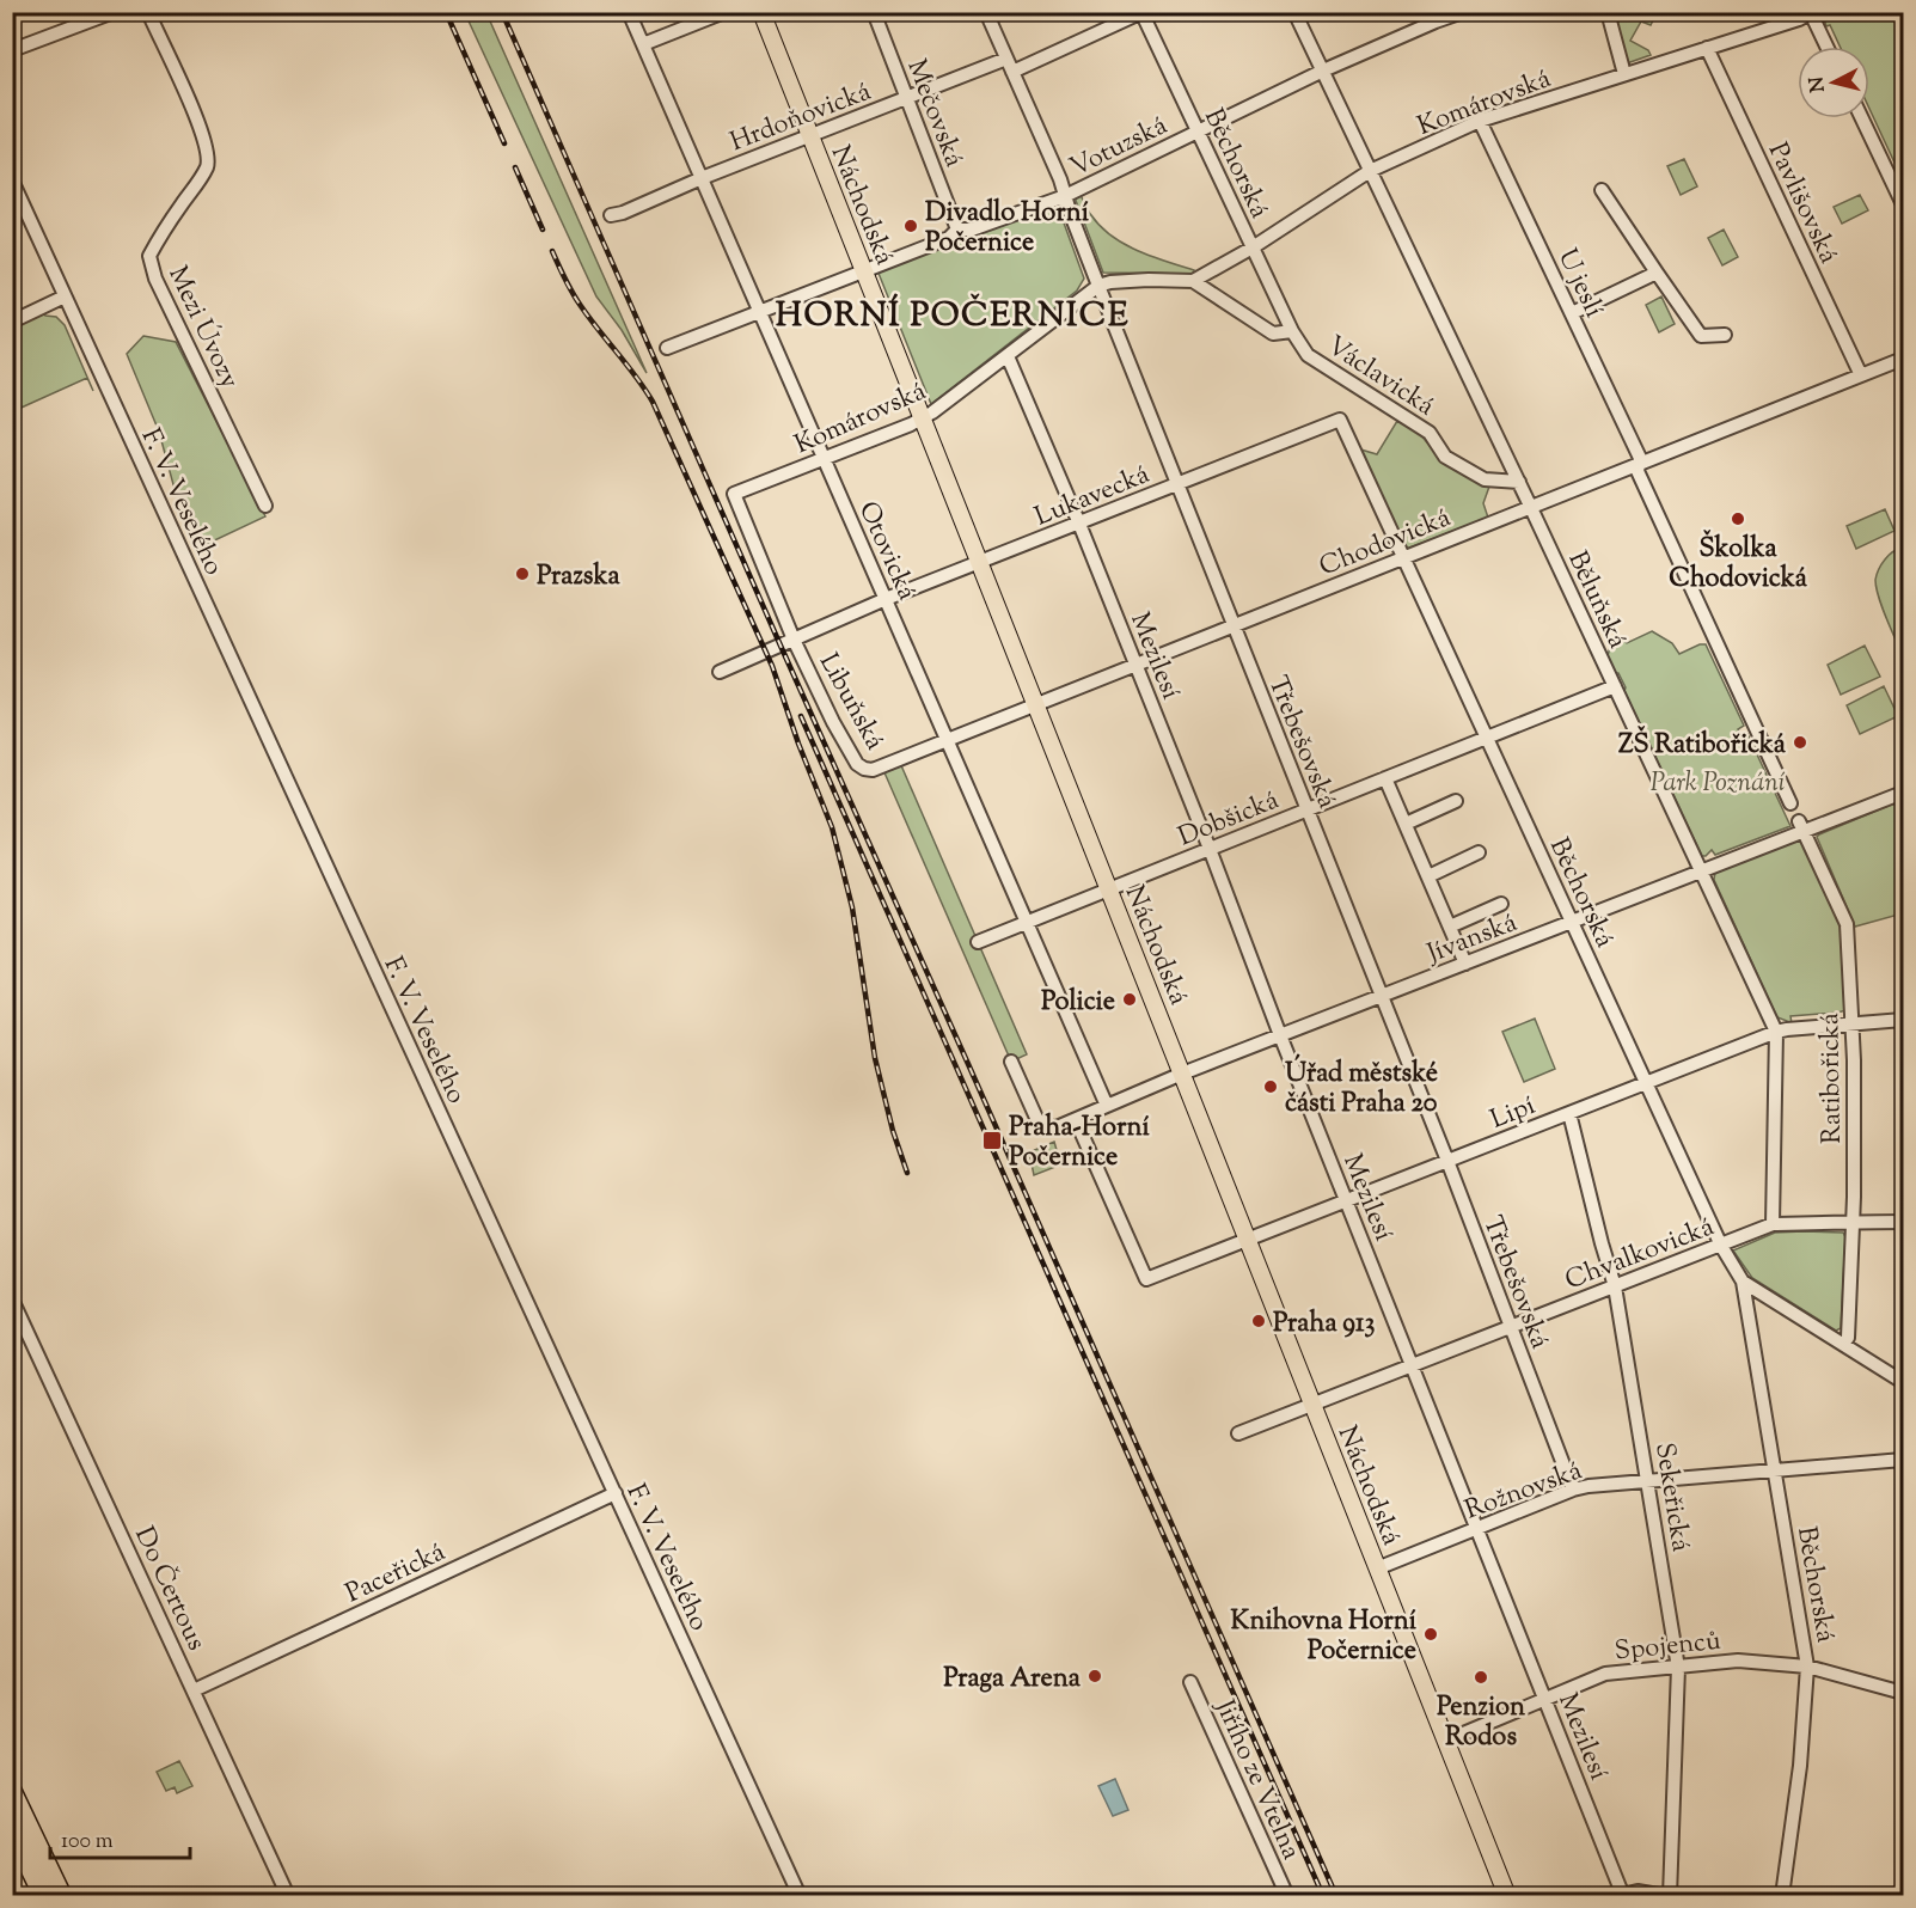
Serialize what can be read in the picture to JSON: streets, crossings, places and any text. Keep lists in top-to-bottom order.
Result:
{
  "streets": {
    "main road": ["Náchodská"],
    "street": [
      "Komárovská",
      "Mečovská",
      "Hrdoňovická",
      "Votuzská",
      "Běchorská",
      "Pavlišovská",
      "U jeslí",
      "Mezi Úvozy",
      "Václavická",
      "Lukavecká",
      "F. V. Veselého",
      "Chodovická",
      "Otovická",
      "Běluňská",
      "Mezilesí",
      "Libuňská",
      "Třebešovská",
      "Dobšická",
      "Jívanská",
      "Ratibořická",
      "Lipí",
      "Chvalkovická",
      "Rožnovská",
      "Sekeřická",
      "Paceřická",
      "Do Čertous",
      "Spojenců",
      "Jiřího ze Vtelna"
    ]
  },
  "crossings": [
    ["Komárovská", "Běchorská"],
    ["Komárovská", "Pavlišovská"],
    ["Komárovská", "Náchodská"],
    ["Komárovská", "U jeslí"],
    ["Komárovská", "Václavická"],
    ["Komárovská", "Lukavecká"],
    ["Komárovská", "Otovická"],
    ["Komárovská", "Běluňská"],
    ["Komárovská", "Mezilesí"],
    ["Komárovská", "Libuňská"],
    ["Komárovská", "Třebešovská"],
    ["Mečovská", "Hrdoňovická"],
    ["Mečovská", "Votuzská"],
    ["Hrdoňovická", "Náchodská"],
    ["Hrdoňovická", "Otovická"],
    ["Hrdoňovická", "Třebešovská"],
    ["Votuzská", "Běchorská"],
    ["Votuzská", "Náchodská"],
    ["Votuzská", "Otovická"],
    ["Votuzská", "Běluňská"],
    ["Votuzská", "Třebešovská"],
    ["Běchorská", "Václavická"],
    ["Běchorská", "Lukavecká"],
    ["Běchorská", "Chodovická"],
    ["Běchorská", "Dobšická"],
    ["Běchorská", "Jívanská"],
    ["Běchorská", "Lipí"],
    ["Běchorská", "Chvalkovická"],
    ["Běchorská", "Rožnovská"],
    ["Běchorská", "Spojenců"],
    ["Pavlišovská", "Chodovická"],
    ["Náchodská", "Lukavecká"],
    ["Náchodská", "Chodovická"],
    ["Náchodská", "Dobšická"],
    ["Náchodská", "Jívanská"],
    ["Náchodská", "Lipí"],
    ["Náchodská", "Chvalkovická"],
    ["Náchodská", "Rožnovská"],
    ["Náchodská", "Spojenců"],
    ["U jeslí", "Chodovická"],
    ["Václavická", "Běluňská"],
    ["Lukavecká", "Chodovická"],
    ["Lukavecká", "Otovická"],
    ["Lukavecká", "Mezilesí"],
    ["Lukavecká", "Libuňská"],
    ["Lukavecká", "Třebešovská"],
    ["F. V. Veselého", "Paceřická"],
    ["Chodovická", "Otovická"],
    ["Chodovická", "Běluňská"],
    ["Chodovická", "Mezilesí"],
    ["Chodovická", "Libuňská"],
    ["Chodovická", "Třebešovská"],
    ["Otovická", "Dobšická"],
    ["Otovická", "Jívanská"],
    ["Běluňská", "Dobšická"],
    ["Běluňská", "Jívanská"],
    ["Běluňská", "Lipí"],
    ["Běluňská", "Chvalkovická"],
    ["Mezilesí", "Dobšická"],
    ["Mezilesí", "Jívanská"],
    ["Mezilesí", "Lipí"],
    ["Mezilesí", "Chvalkovická"],
    ["Mezilesí", "Rožnovská"],
    ["Mezilesí", "Spojenců"],
    ["Třebešovská", "Dobšická"],
    ["Třebešovská", "Jívanská"],
    ["Třebešovská", "Lipí"],
    ["Třebešovská", "Chvalkovická"],
    ["Třebešovská", "Rožnovská"],
    ["Jívanská", "Ratibořická"],
    ["Jívanská", "Lipí"],
    ["Ratibořická", "Lipí"],
    ["Ratibořická", "Chvalkovická"],
    ["Lipí", "Sekeřická"],
    ["Chvalkovická", "Sekeřická"],
    ["Rožnovská", "Sekeřická"],
    ["Sekeřická", "Spojenců"],
    ["Paceřická", "Do Čertous"]
  ],
  "districts": ["HORNÍ POČERNICE"],
  "parks": ["Park Poznání"],
  "places": {
    "other": [
      "Divadlo Horní Počernice",
      "Školka Chodovická",
      "Prazska",
      "ZŠ Ratibořická",
      "Policie",
      "Úřad městské části Praha 20",
      "Praha 913",
      "Knihovna Horní Počernice",
      "Praga Arena",
      "Penzion Rodos"
    ],
    "transit": ["Praha-Horní Počernice"]
  },
  "scale_bar": "100 m",
  "north": "left"
}
